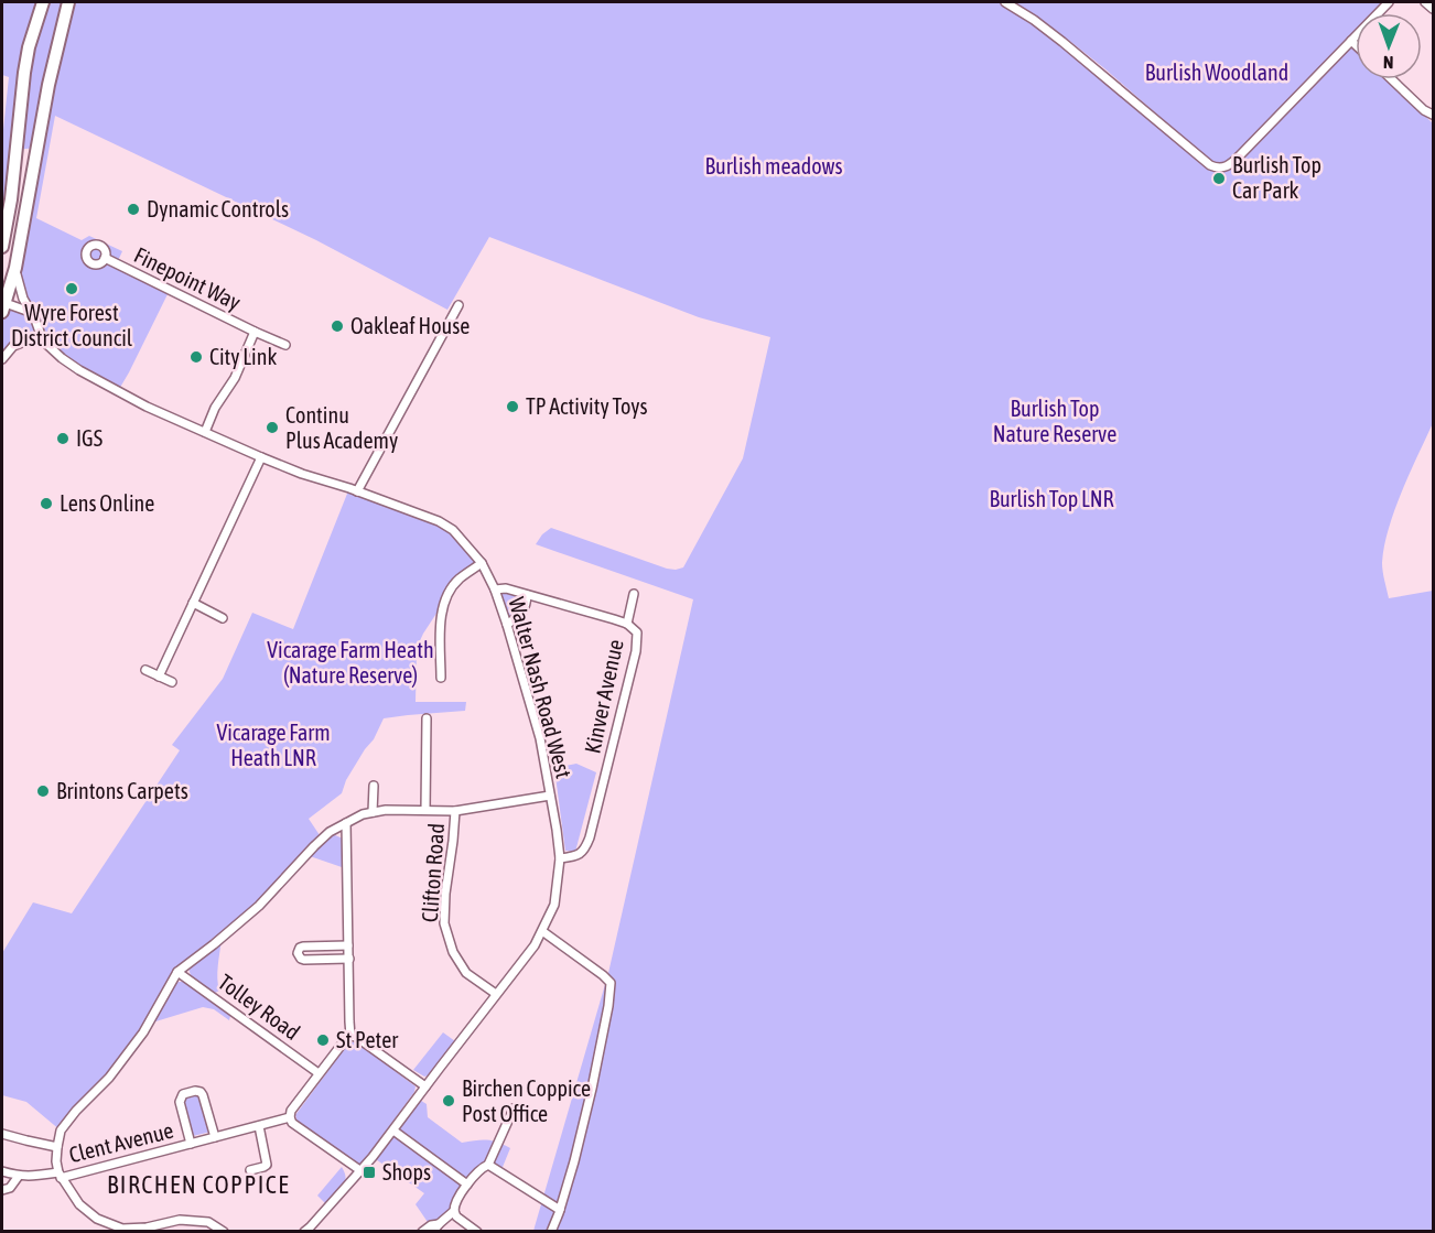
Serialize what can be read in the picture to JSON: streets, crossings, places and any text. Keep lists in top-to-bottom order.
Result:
{
  "streets": {
    "street": [
      "Finepoint Way",
      "Walter Nash Road West",
      "Kinver Avenue",
      "Clifton Road",
      "Tolley Road",
      "Clent Avenue"
    ]
  },
  "crossings": [
    ["Finepoint Way", "Walter Nash Road West"],
    ["Walter Nash Road West", "Kinver Avenue"],
    ["Walter Nash Road West", "Clifton Road"]
  ],
  "districts": ["BIRCHEN COPPICE"],
  "parks": [
    "Burlish Woodland",
    "Burlish meadows",
    "Burlish Top Nature Reserve",
    "Burlish Top LNR",
    "Vicarage Farm Heath (Nature Reserve)",
    "Vicarage Farm Heath LNR"
  ],
  "places": {
    "other": [
      "Burlish Top Car Park",
      "Dynamic Controls",
      "Wyre Forest District Council",
      "Oakleaf House",
      "City Link",
      "TP Activity Toys",
      "Continu Plus Academy",
      "IGS",
      "Lens Online",
      "Brintons Carpets",
      "St Peter",
      "Birchen Coppice Post Office"
    ],
    "transit": ["Shops"]
  },
  "north": "bottom"
}
